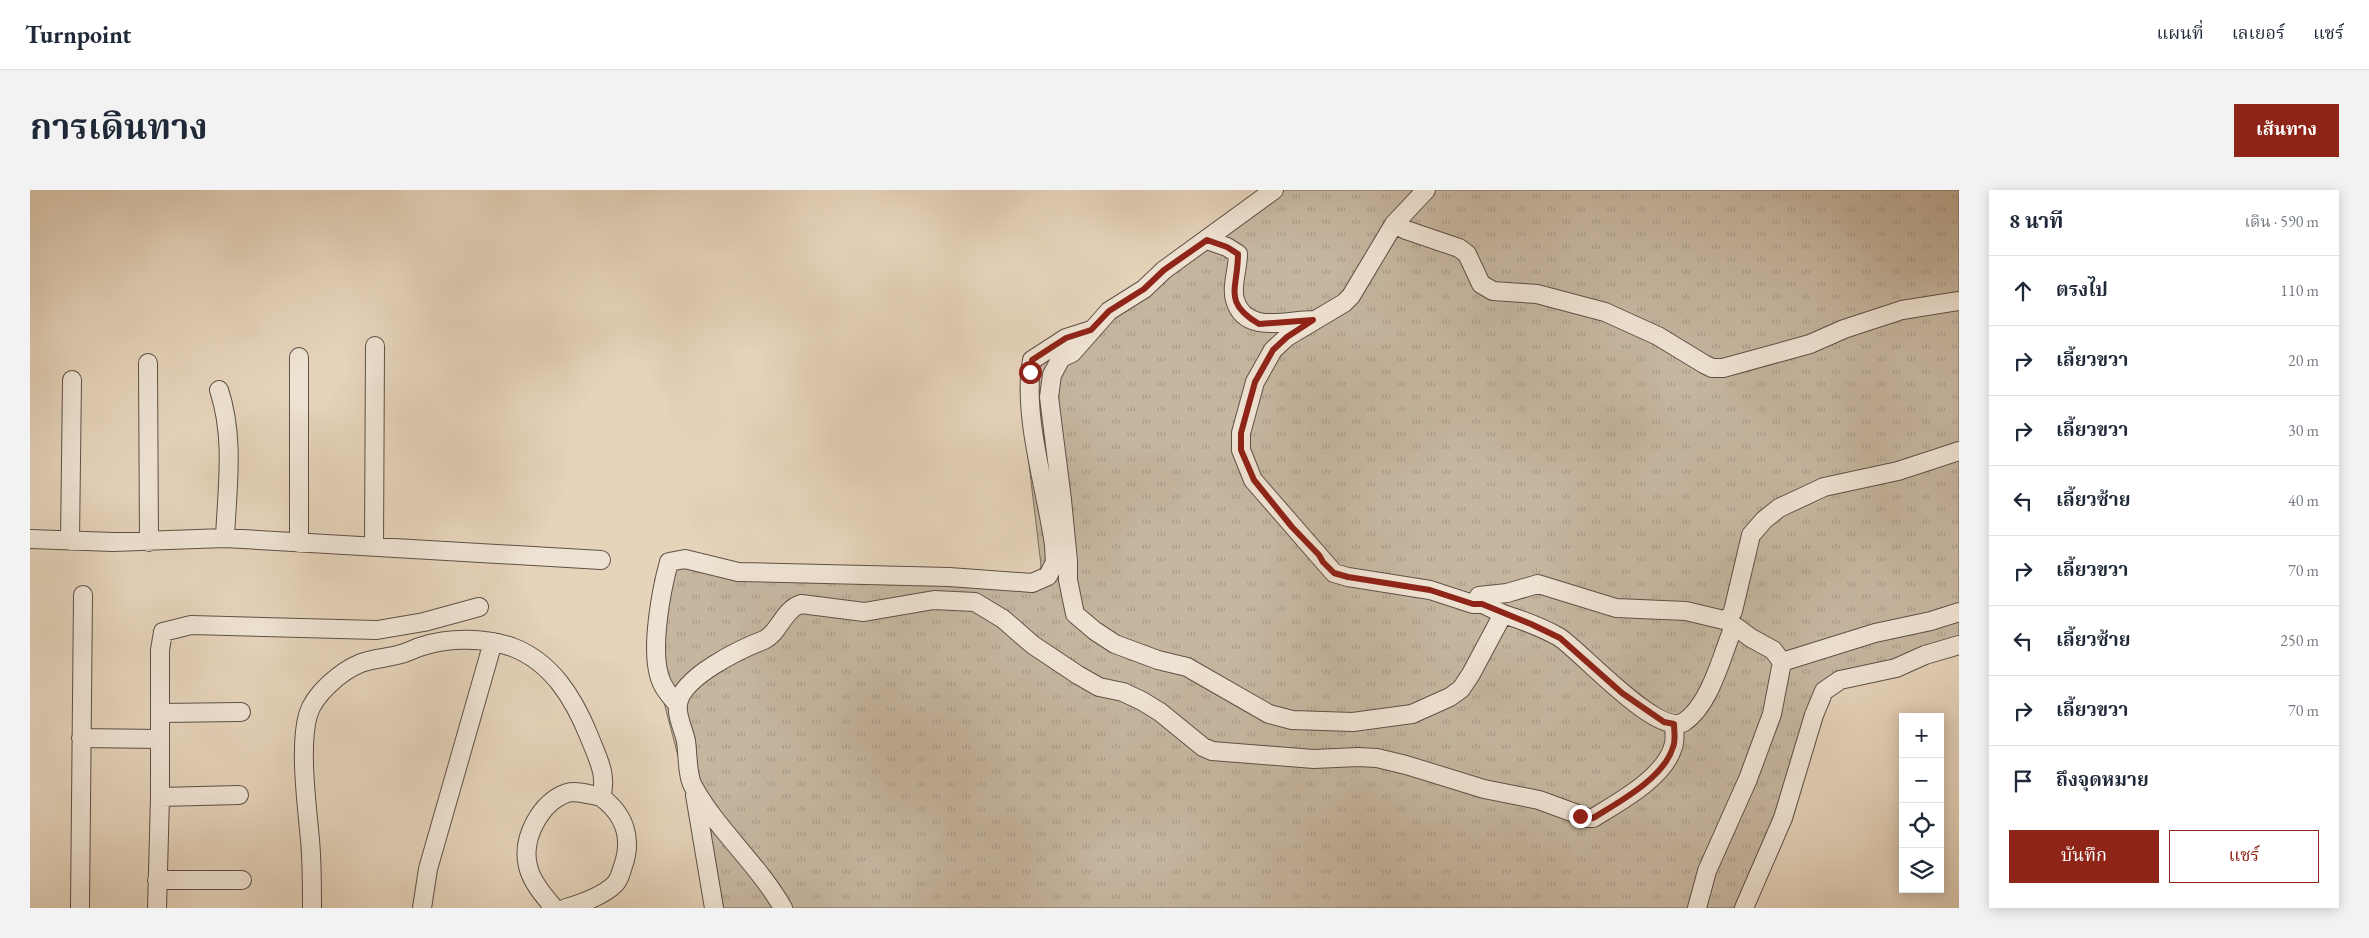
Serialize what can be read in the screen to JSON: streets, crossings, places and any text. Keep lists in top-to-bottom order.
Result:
{
  "page": {
    "header": "Turnpoint",
    "nav": ["แผนที่", "เลเยอร์", "แชร์"],
    "title": "การเดินทาง",
    "buttons": [
      "เส้นทาง",
      ["บันทึก", "แชร์"]
    ],
    "heading": ["8 นาที", "เดิน · 590 m"],
    "list": [
      ["ตรงไป", "110 m"],
      ["เลี้ยวขวา", "20 m"],
      ["เลี้ยวขวา", "30 m"],
      ["เลี้ยวซ้าย", "40 m"],
      ["เลี้ยวขวา", "70 m"],
      ["เลี้ยวซ้าย", "250 m"],
      ["เลี้ยวขวา", "70 m"],
      "ถึงจุดหมาย"
    ],
    "map_buttons": ["+", "−"]
  }
}
